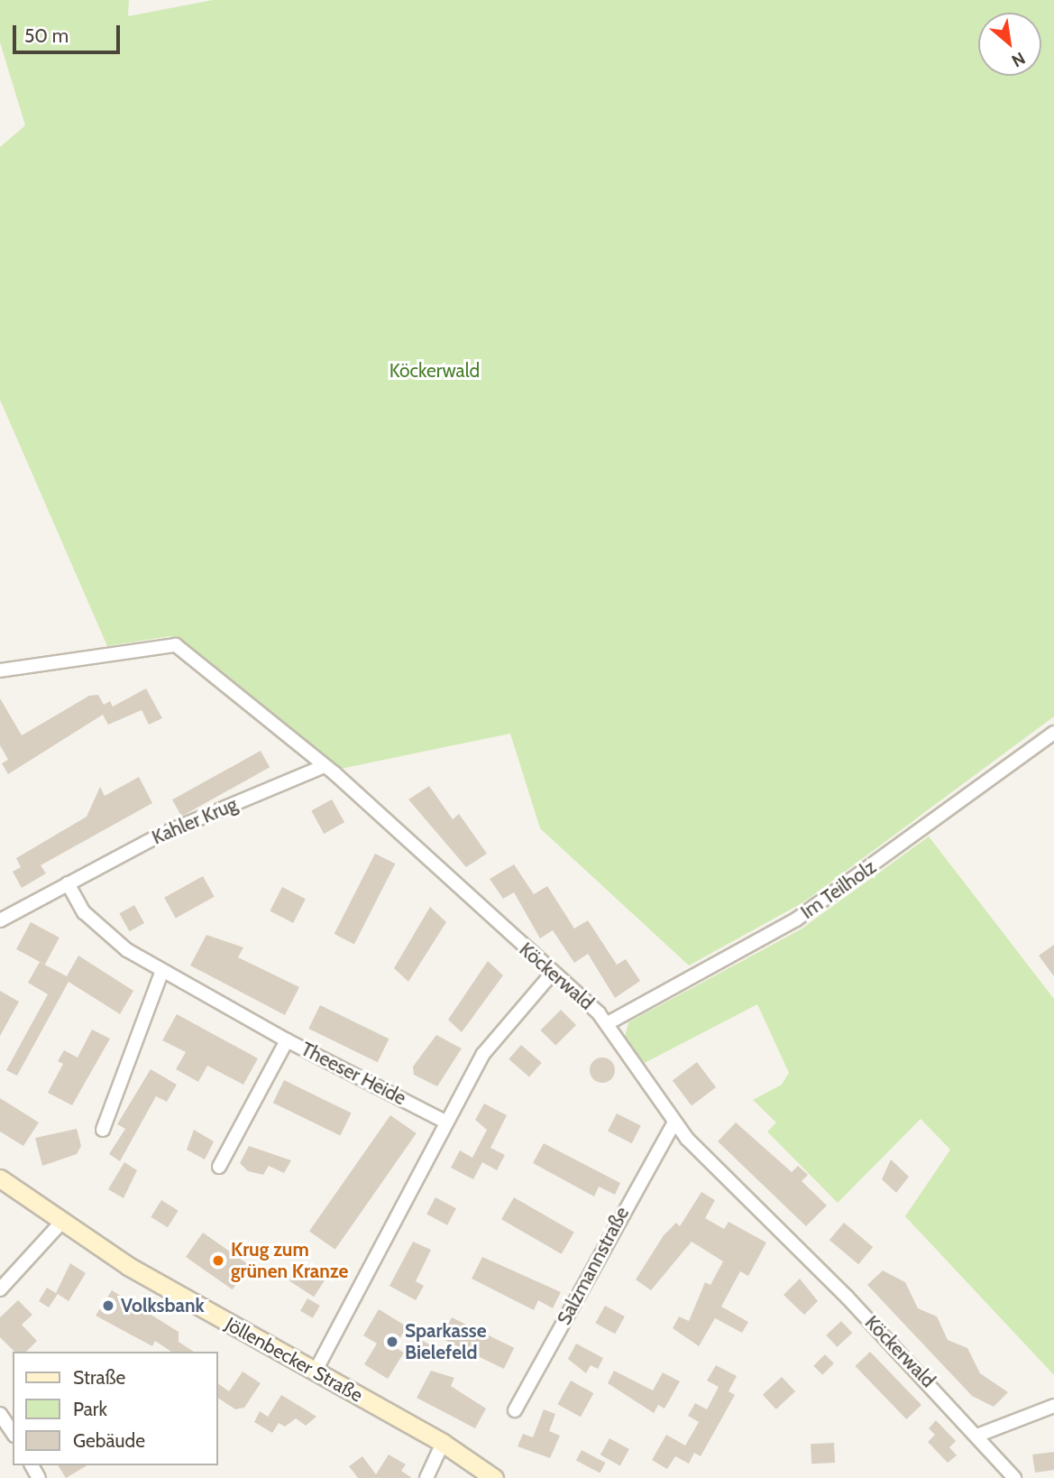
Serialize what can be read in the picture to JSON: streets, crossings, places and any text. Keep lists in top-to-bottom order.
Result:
{
  "streets": {
    "main road": ["Jöllenbecker Straße"],
    "street": [
      "Kahler Krug",
      "Im Teilholz",
      "Köckerwald",
      "Theeser Heide",
      "Salzmannstraße"
    ]
  },
  "crossings": [
    ["Kahler Krug", "Köckerwald"],
    ["Im Teilholz", "Köckerwald"],
    ["Köckerwald", "Salzmannstraße"]
  ],
  "parks": ["Köckerwald"],
  "places": ["Krug zum grünen Kranze", "Volksbank", "Sparkasse Bielefeld"],
  "legend": ["Straße", "Park", "Gebäude"],
  "scale_bar": "50 m",
  "north": "bottom right"
}
